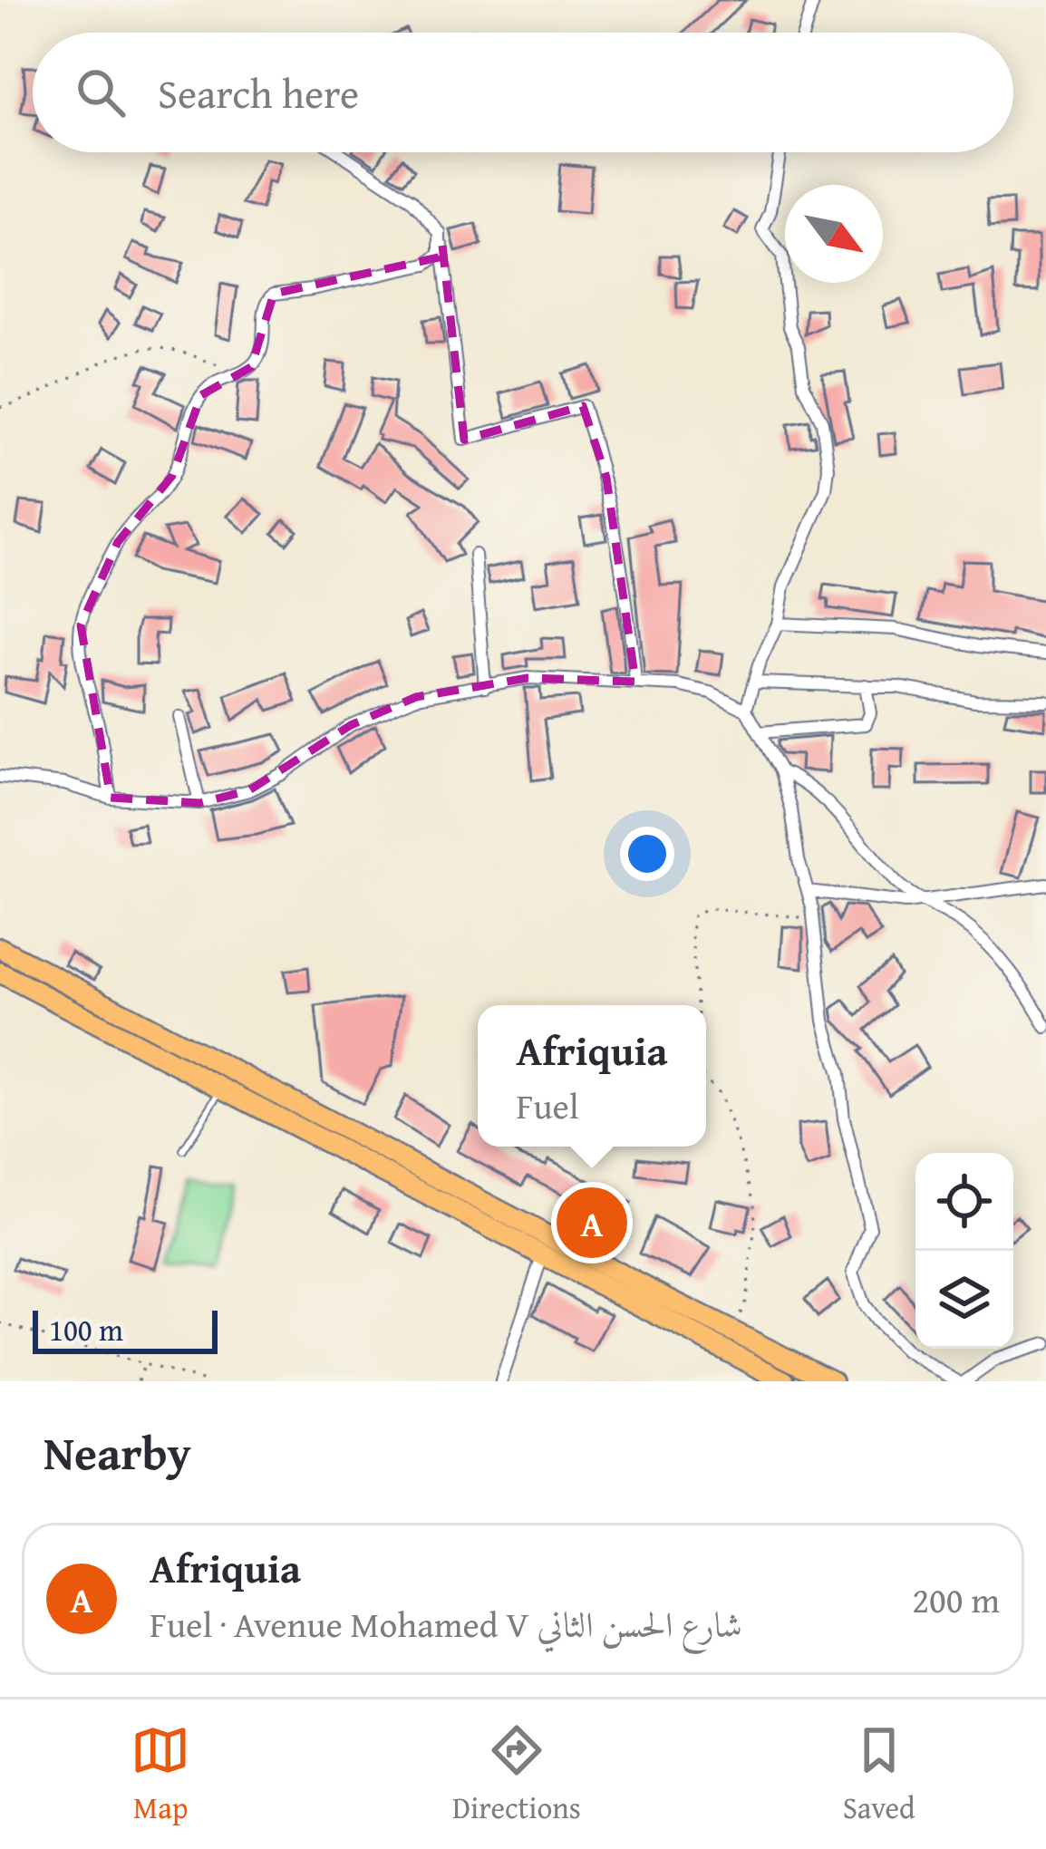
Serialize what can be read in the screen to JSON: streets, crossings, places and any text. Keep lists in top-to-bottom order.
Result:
{
  "scale_bar": "100 m",
  "north": "bottom right",
  "page": {
    "search": "Search here",
    "popup": ["Afriquia", "Fuel"],
    "pins": "A",
    "scale": "100 m",
    "heading": "Nearby",
    "list": [
      {
        "mark": "A",
        "name": "Afriquia",
        "note": "Fuel · Avenue Mohamed V شارع الحسن الثاني",
        "value": "200 m"
      }
    ],
    "nav": ["Map", "Directions", "Saved"]
  }
}
